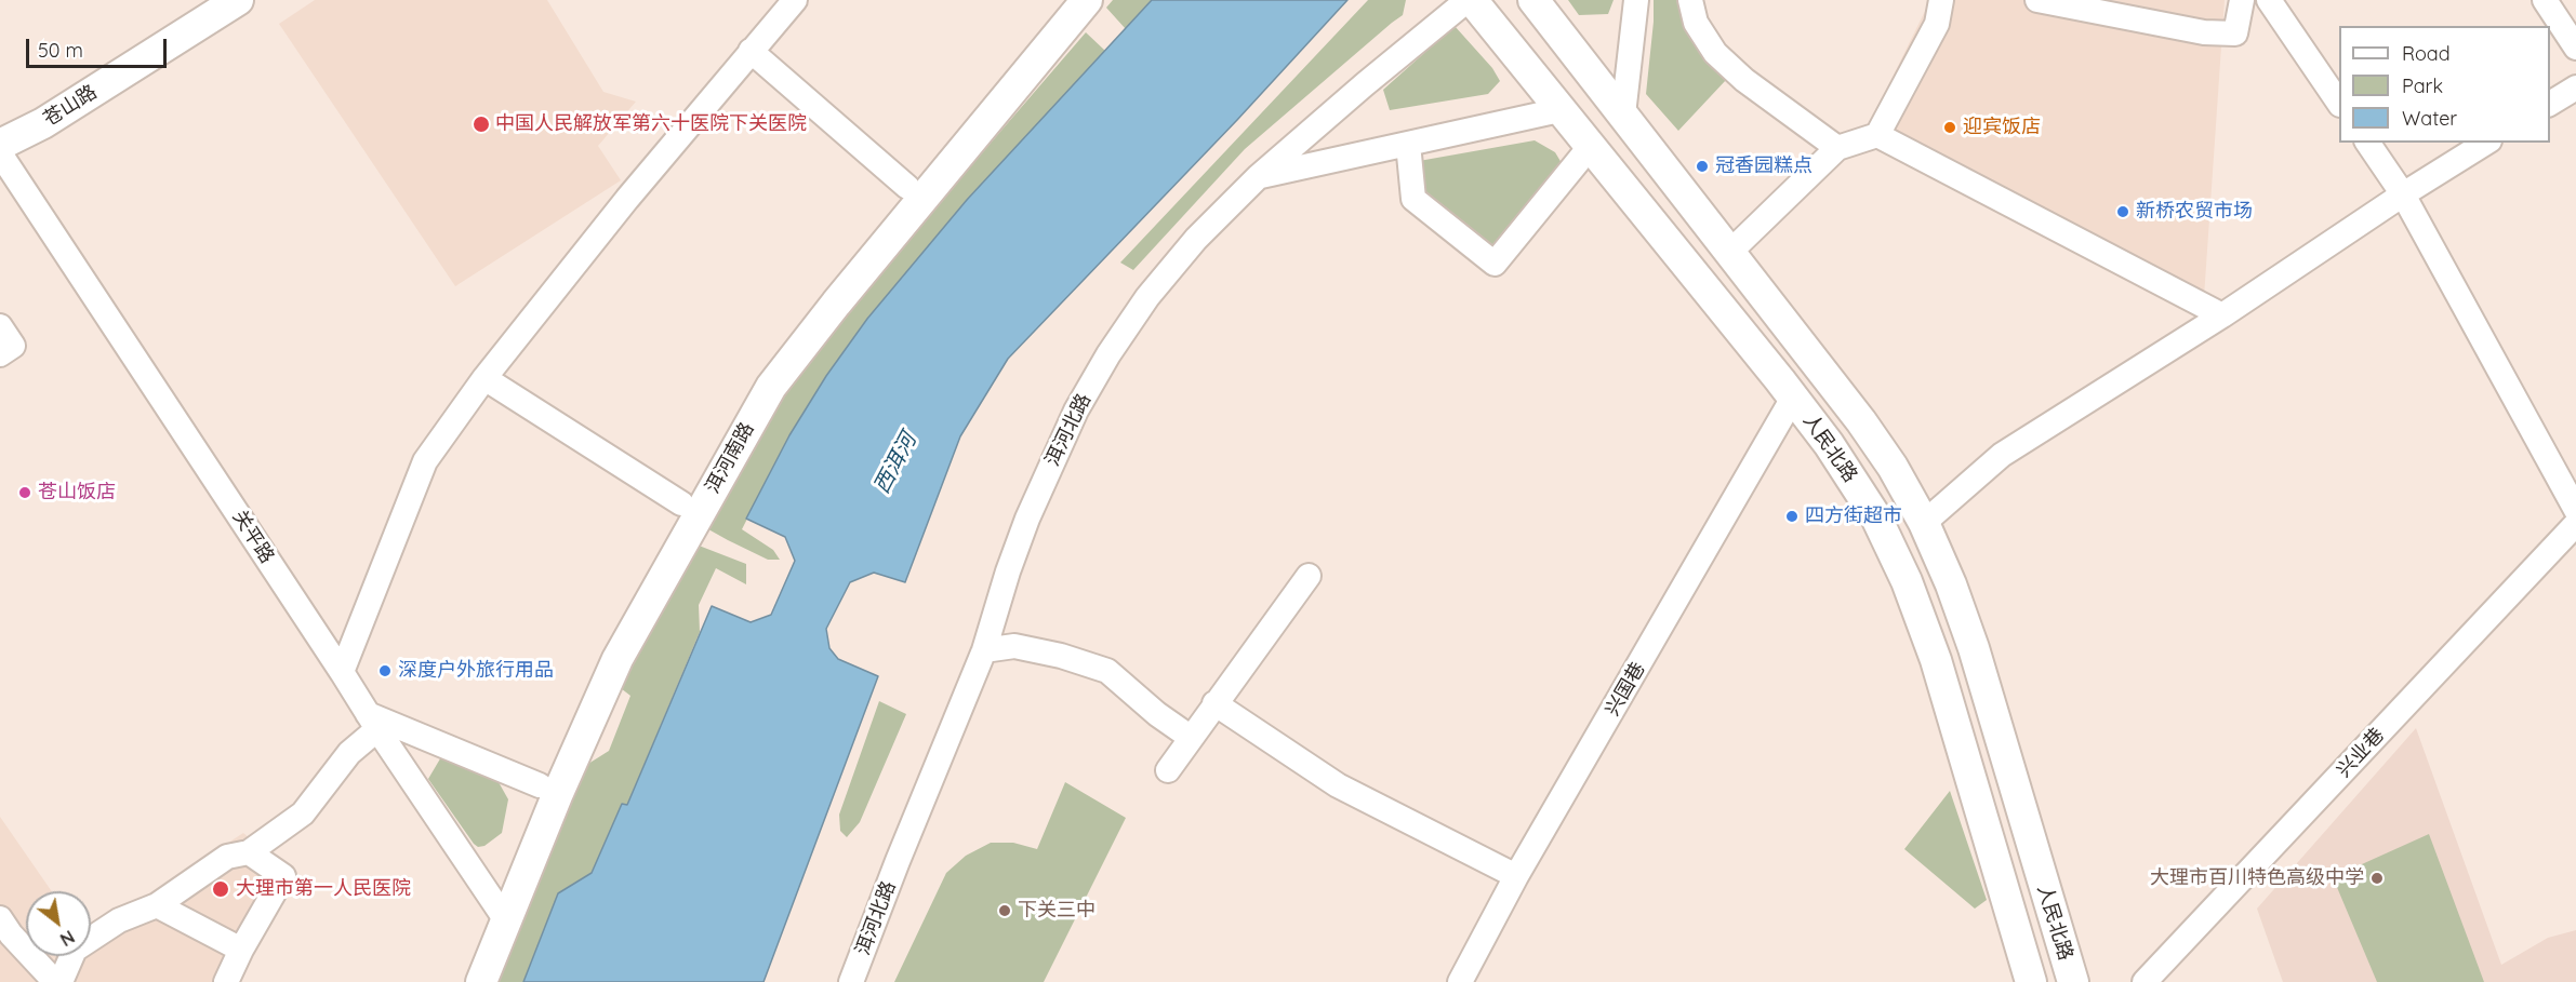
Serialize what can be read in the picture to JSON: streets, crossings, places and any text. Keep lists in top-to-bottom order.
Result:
{
  "streets": {
    "main road": ["苍山路", "人民北路", "洱河南路"],
    "street": [
      "洱河北路",
      "关平路",
      "兴国巷",
      "兴业巷"
    ]
  },
  "crossings": [
    ["洱河北路", "人民北路"],
    ["人民北路", "兴国巷"],
    ["洱河南路", "关平路"]
  ],
  "water": ["西洱河"],
  "places": [
    "中国人民解放军第六十医院下关医院",
    "迎宾饭店",
    "冠香园糕点",
    "新桥农贸市场",
    "苍山饭店",
    "四方街超市",
    "深度户外旅行用品",
    "大理市百川特色高级中学",
    "大理市第一人民医院",
    "下关三中"
  ],
  "legend": ["Road", "Park", "Water"],
  "scale_bar": "50 m",
  "north": "bottom right"
}
